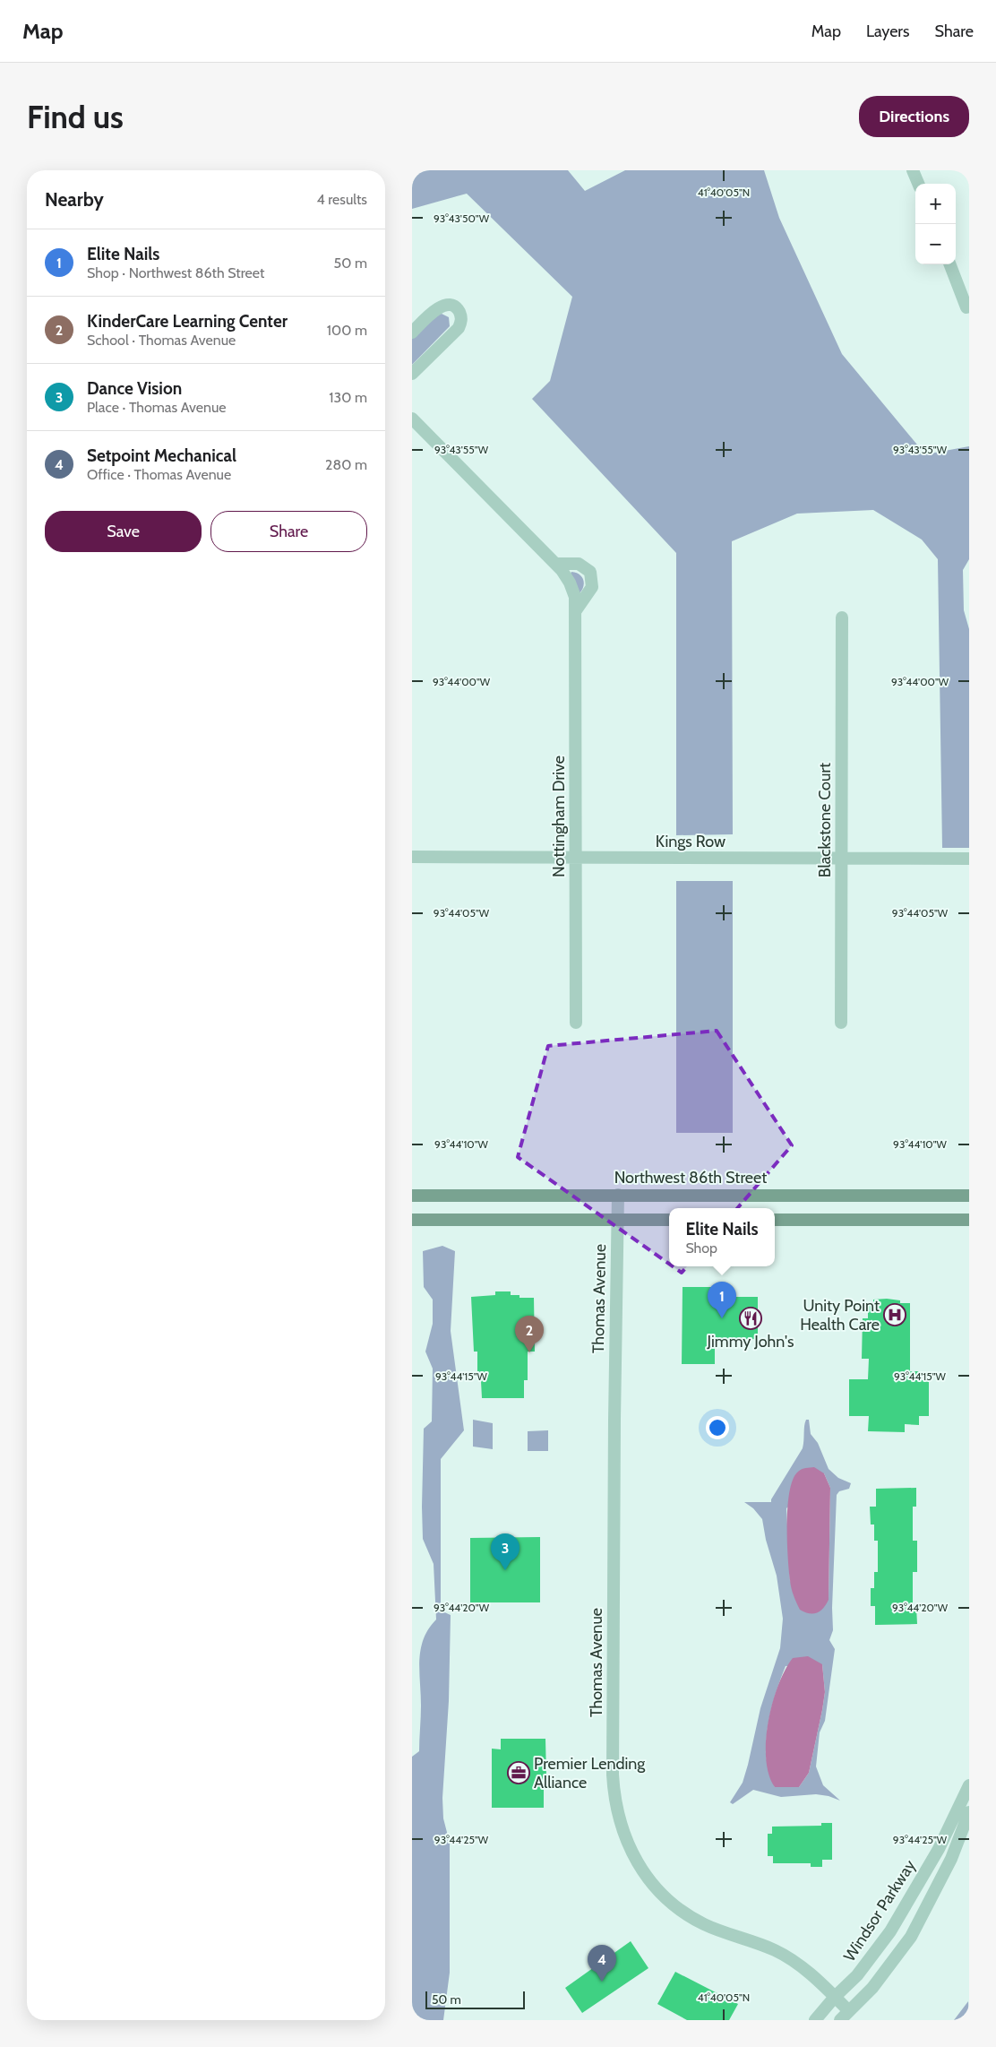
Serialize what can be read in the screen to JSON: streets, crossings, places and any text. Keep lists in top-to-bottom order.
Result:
{
  "streets": {
    "main road": ["Northwest 86th Street"],
    "street": [
      "Nottingham Drive",
      "Blackstone Court",
      "Kings Row",
      "Thomas Avenue",
      "Windsor Parkway"
    ]
  },
  "crossings": [
    ["Nottingham Drive", "Kings Row"],
    ["Blackstone Court", "Kings Row"],
    ["Northwest 86th Street", "Thomas Avenue"],
    ["Thomas Avenue", "Windsor Parkway"]
  ],
  "places": {
    "hospital": ["Unity Point Health Care"],
    "restaurant": ["Jimmy John's"],
    "office": ["Premier Lending Alliance"]
  },
  "scale_bar": "50 m",
  "page": {
    "header": "Map",
    "nav": ["Map", "Layers", "Share"],
    "buttons": [
      "Directions",
      ["Save", "Share"]
    ],
    "title": "Find us",
    "heading": ["Nearby", "4 results"],
    "map_buttons": ["+", "−"],
    "list": [
      {
        "mark": "1",
        "name": "Elite Nails",
        "note": "Shop · Northwest 86th Street",
        "value": "50 m"
      },
      {
        "mark": "2",
        "name": "KinderCare Learning Center",
        "note": "School · Thomas Avenue",
        "value": "100 m"
      },
      {
        "mark": "3",
        "name": "Dance Vision",
        "note": "Place · Thomas Avenue",
        "value": "130 m"
      },
      {
        "mark": "4",
        "name": "Setpoint Mechanical",
        "note": "Office · Thomas Avenue",
        "value": "280 m"
      }
    ],
    "popup": ["Elite Nails", "Shop"],
    "pins": [
      "1",
      "2",
      "3",
      "4"
    ],
    "scale": "50 m"
  },
  "coordinates": [
    "41°40'05\"N",
    "93°43'50\"W",
    "93°43'55\"W",
    "93°44'00\"W",
    "93°44'05\"W",
    "93°44'10\"W",
    "93°44'15\"W",
    "93°44'20\"W",
    "93°44'25\"W"
  ]
}
